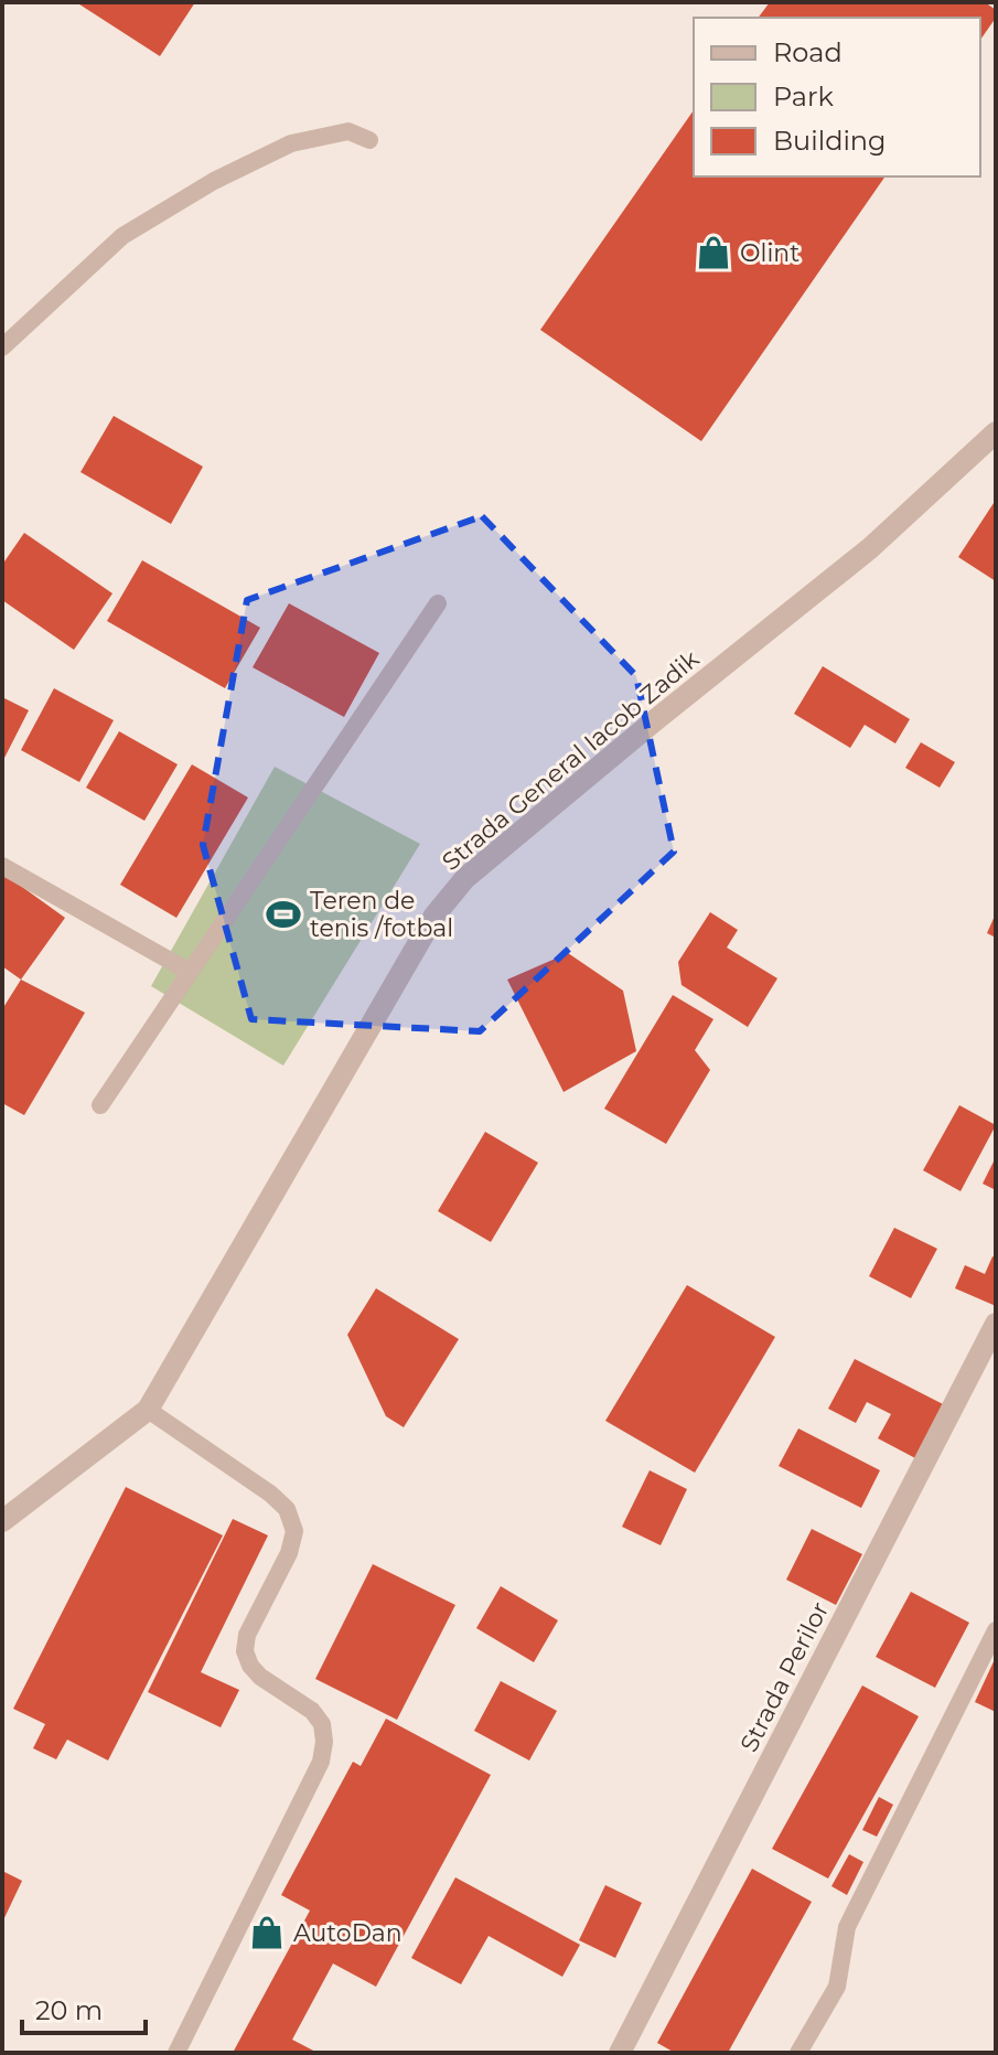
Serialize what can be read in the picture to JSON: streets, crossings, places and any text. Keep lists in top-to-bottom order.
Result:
{
  "streets": {
    "street": ["Strada General Iacob Zadik", "Strada Perilor"]
  },
  "places": {
    "shop": ["Olint", "AutoDan"],
    "sports": ["Teren de tenis /fotbal"]
  },
  "legend": ["Road", "Park", "Building"],
  "scale_bar": "20 m"
}
